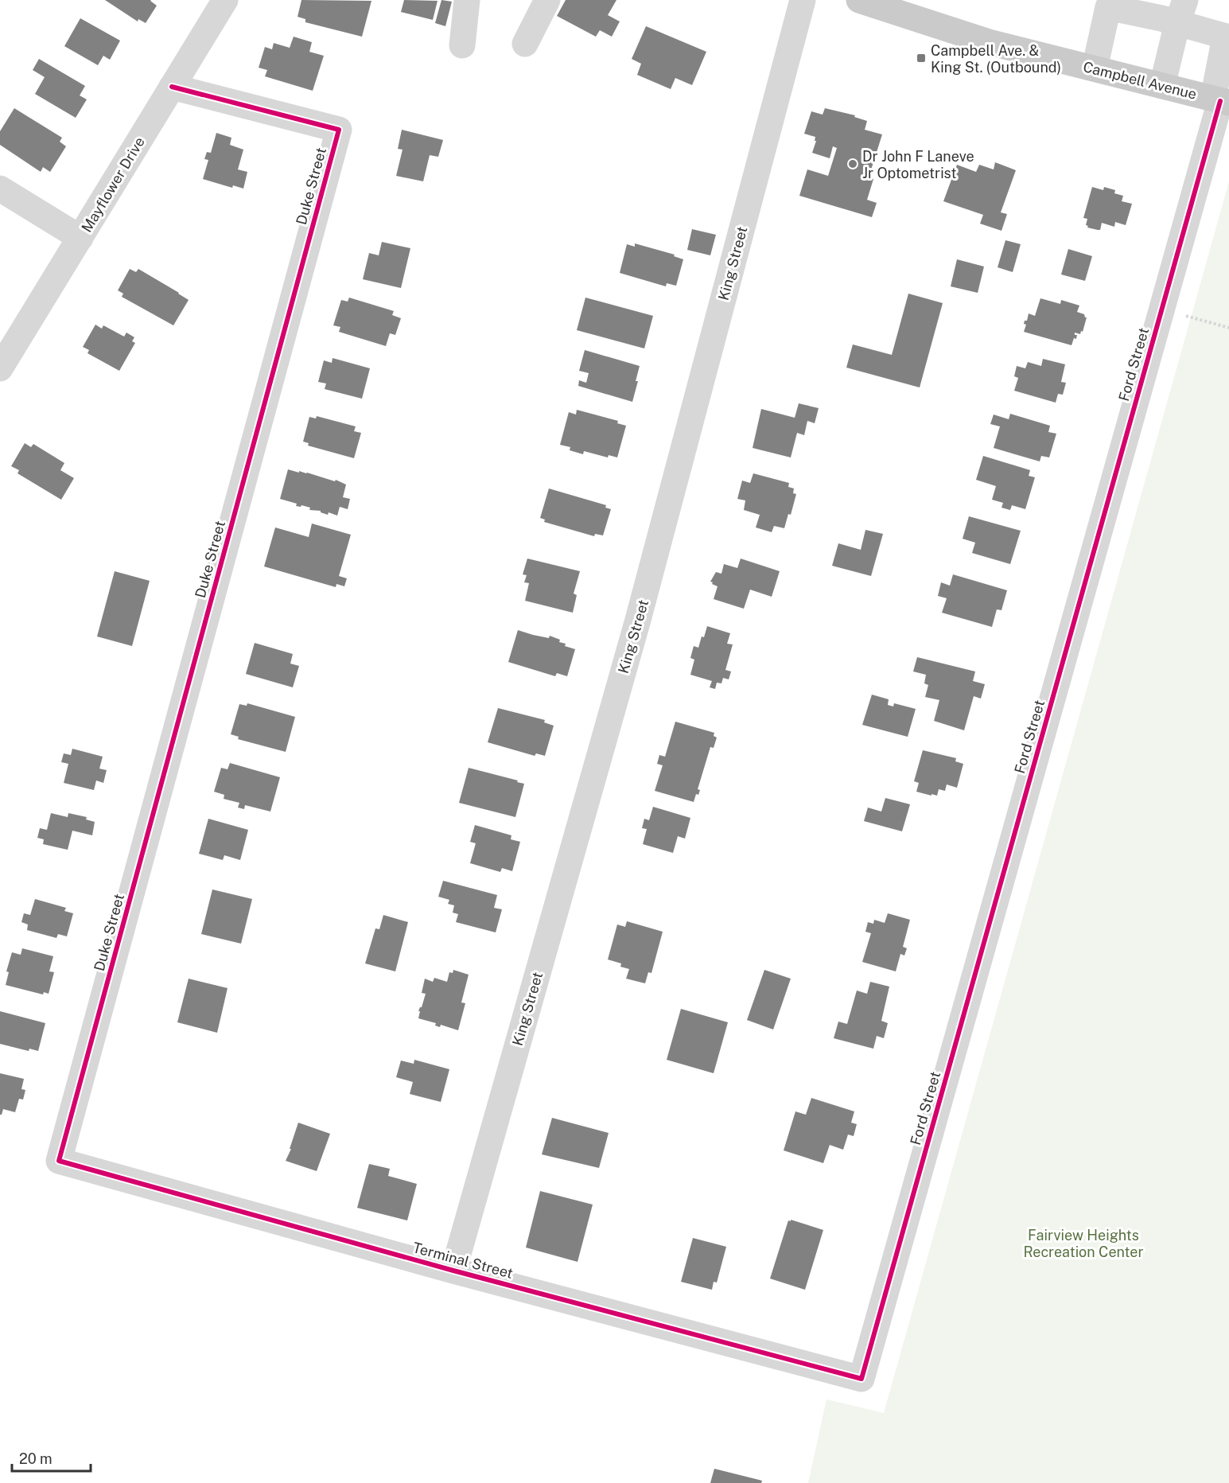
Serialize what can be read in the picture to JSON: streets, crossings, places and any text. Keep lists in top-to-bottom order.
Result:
{
  "streets": {
    "main road": ["Campbell Avenue"],
    "street": [
      "Mayflower Drive",
      "Duke Street",
      "King Street",
      "Ford Street",
      "Terminal Street"
    ]
  },
  "crossings": [
    ["Campbell Avenue", "Ford Street"],
    ["Mayflower Drive", "Duke Street"],
    ["Duke Street", "Terminal Street"],
    ["King Street", "Terminal Street"],
    ["Ford Street", "Terminal Street"]
  ],
  "parks": ["Fairview Heights Recreation Center"],
  "places": {
    "transit": ["Campbell Ave. & King St. (Outbound)"],
    "other": ["Dr John F Laneve Jr Optometrist"]
  },
  "scale_bar": "20 m"
}
